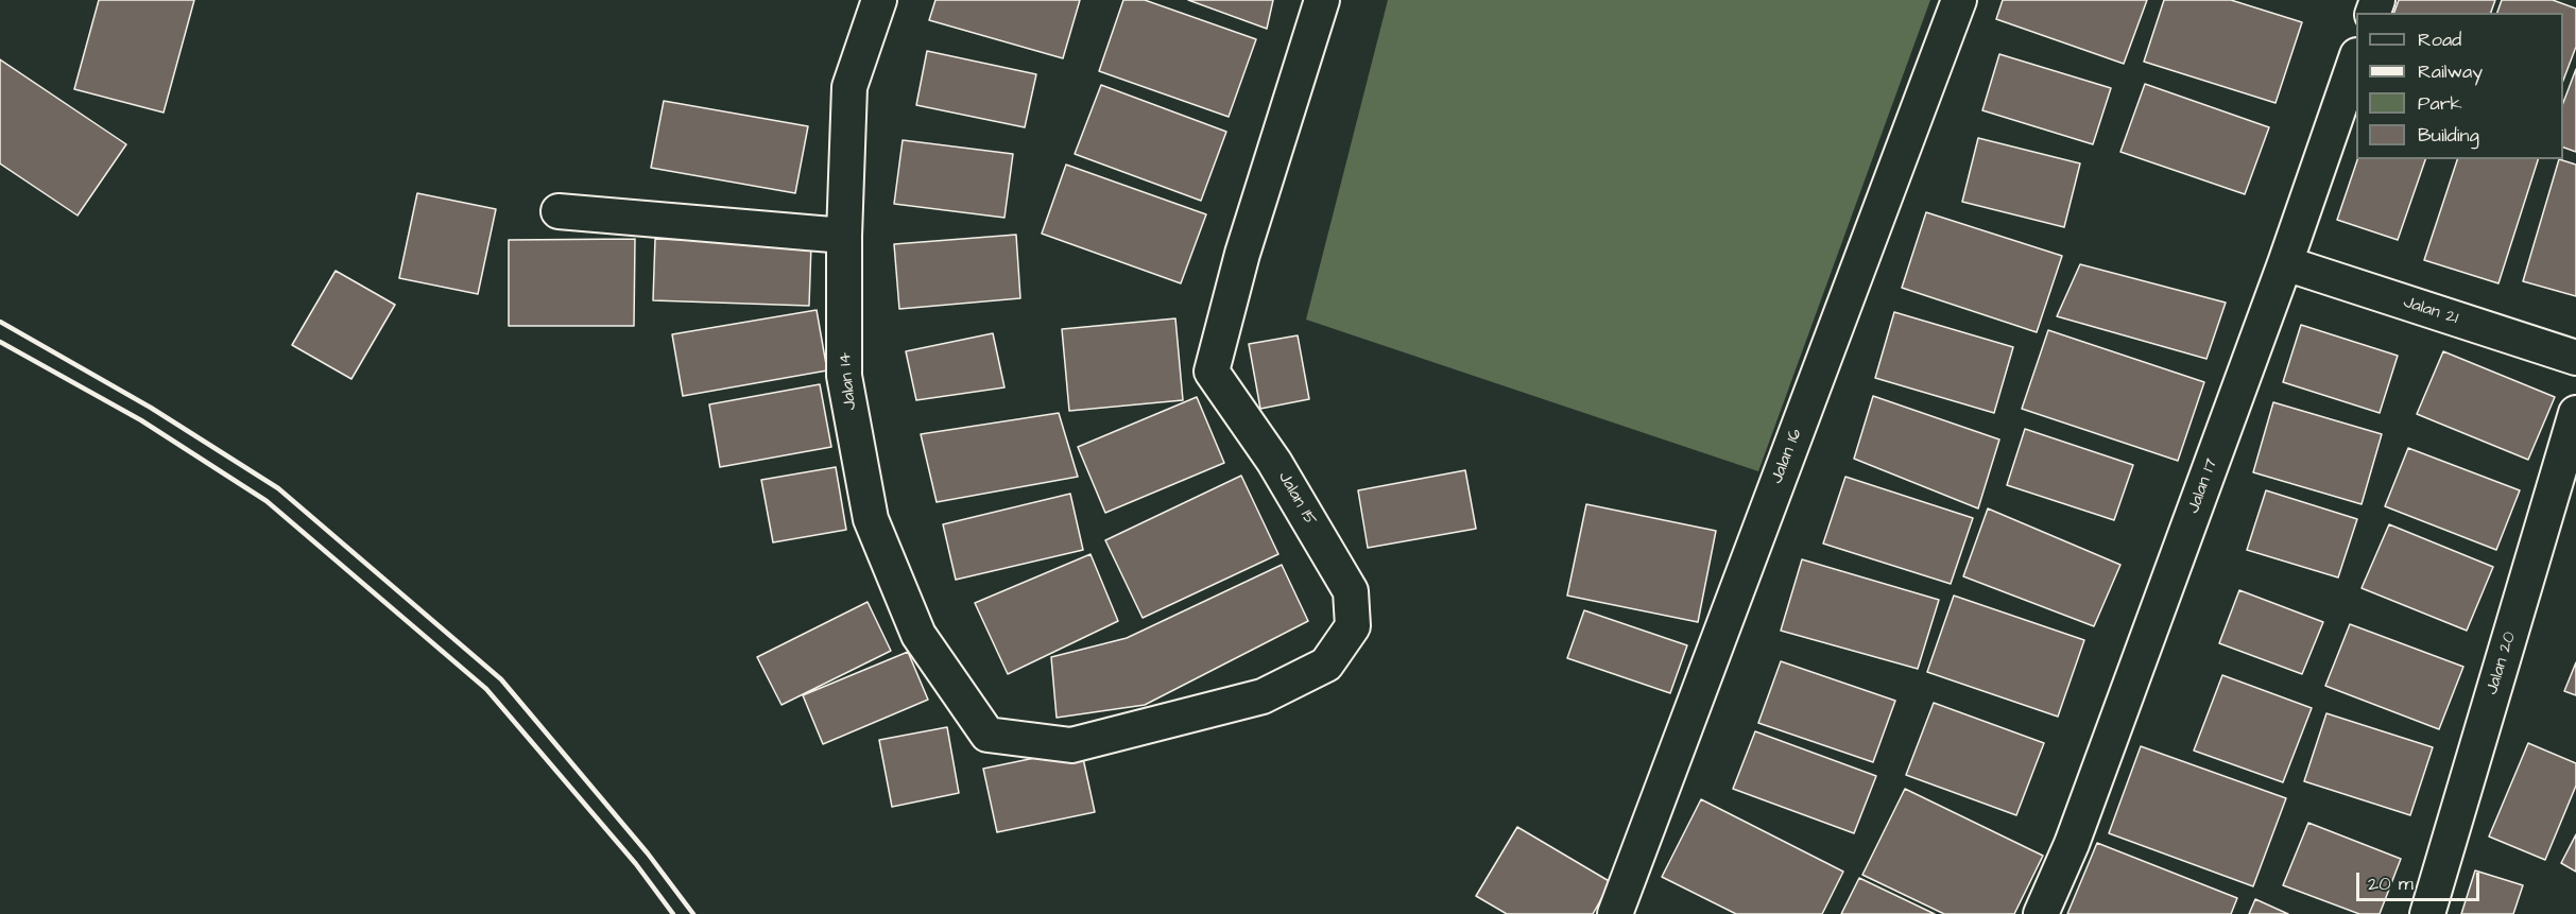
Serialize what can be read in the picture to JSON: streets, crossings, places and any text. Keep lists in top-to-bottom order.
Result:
{
  "streets": {
    "street": [
      "Jalan 21",
      "Jalan 14",
      "Jalan 16",
      "Jalan 17",
      "Jalan 15",
      "Jalan 20"
    ]
  },
  "crossings": [
    ["Jalan 21", "Jalan 17"],
    ["Jalan 14", "Jalan 15"]
  ],
  "legend": [
    "Road",
    "Railway",
    "Park",
    "Building"
  ],
  "scale_bar": "20 m"
}
